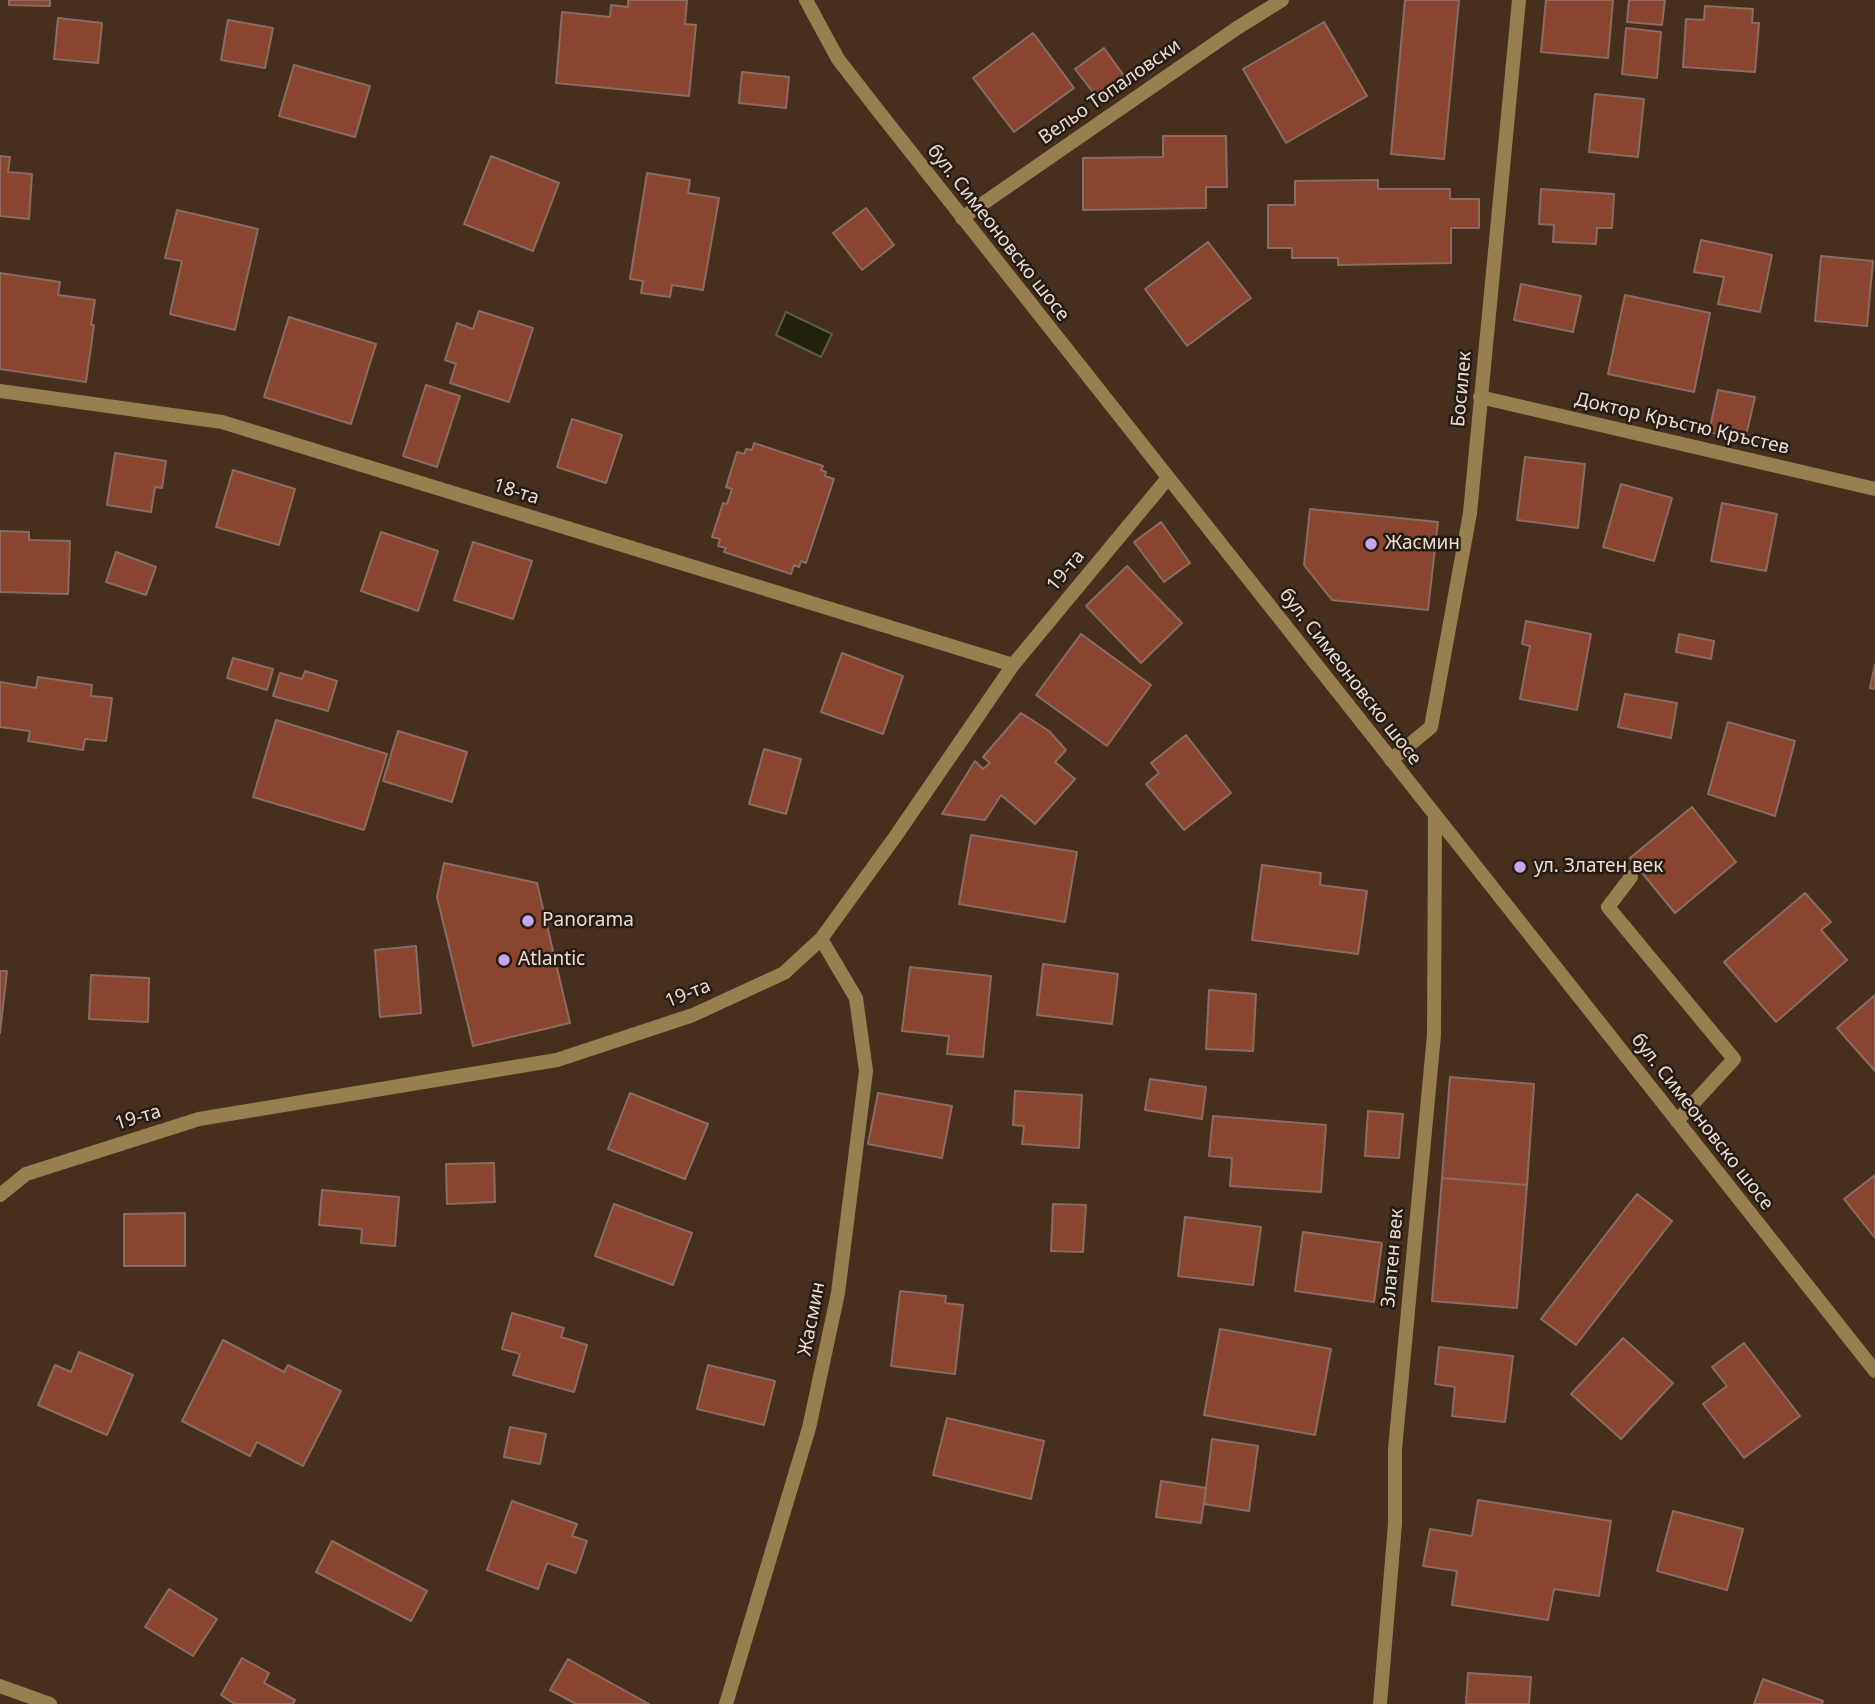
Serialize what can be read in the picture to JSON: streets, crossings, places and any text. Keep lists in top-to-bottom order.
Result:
{
  "streets": {
    "street": [
      "Вельо Топаловски",
      "бул. Симеоновско шосе",
      "Босилек",
      "Доктор Кръстю Кръстев",
      "18-та",
      "19-та",
      "Златен век",
      "Жасмин"
    ]
  },
  "crossings": [
    ["Вельо Топаловски", "бул. Симеоновско шосе"],
    ["бул. Симеоновско шосе", "Босилек"],
    ["бул. Симеоновско шосе", "19-та"],
    ["бул. Симеоновско шосе", "Златен век"],
    ["Босилек", "Доктор Кръстю Кръстев"],
    ["18-та", "19-та"],
    ["19-та", "Жасмин"]
  ],
  "places": [
    "Жасмин",
    "ул. Златен век",
    "Panorama",
    "Atlantic"
  ]
}
